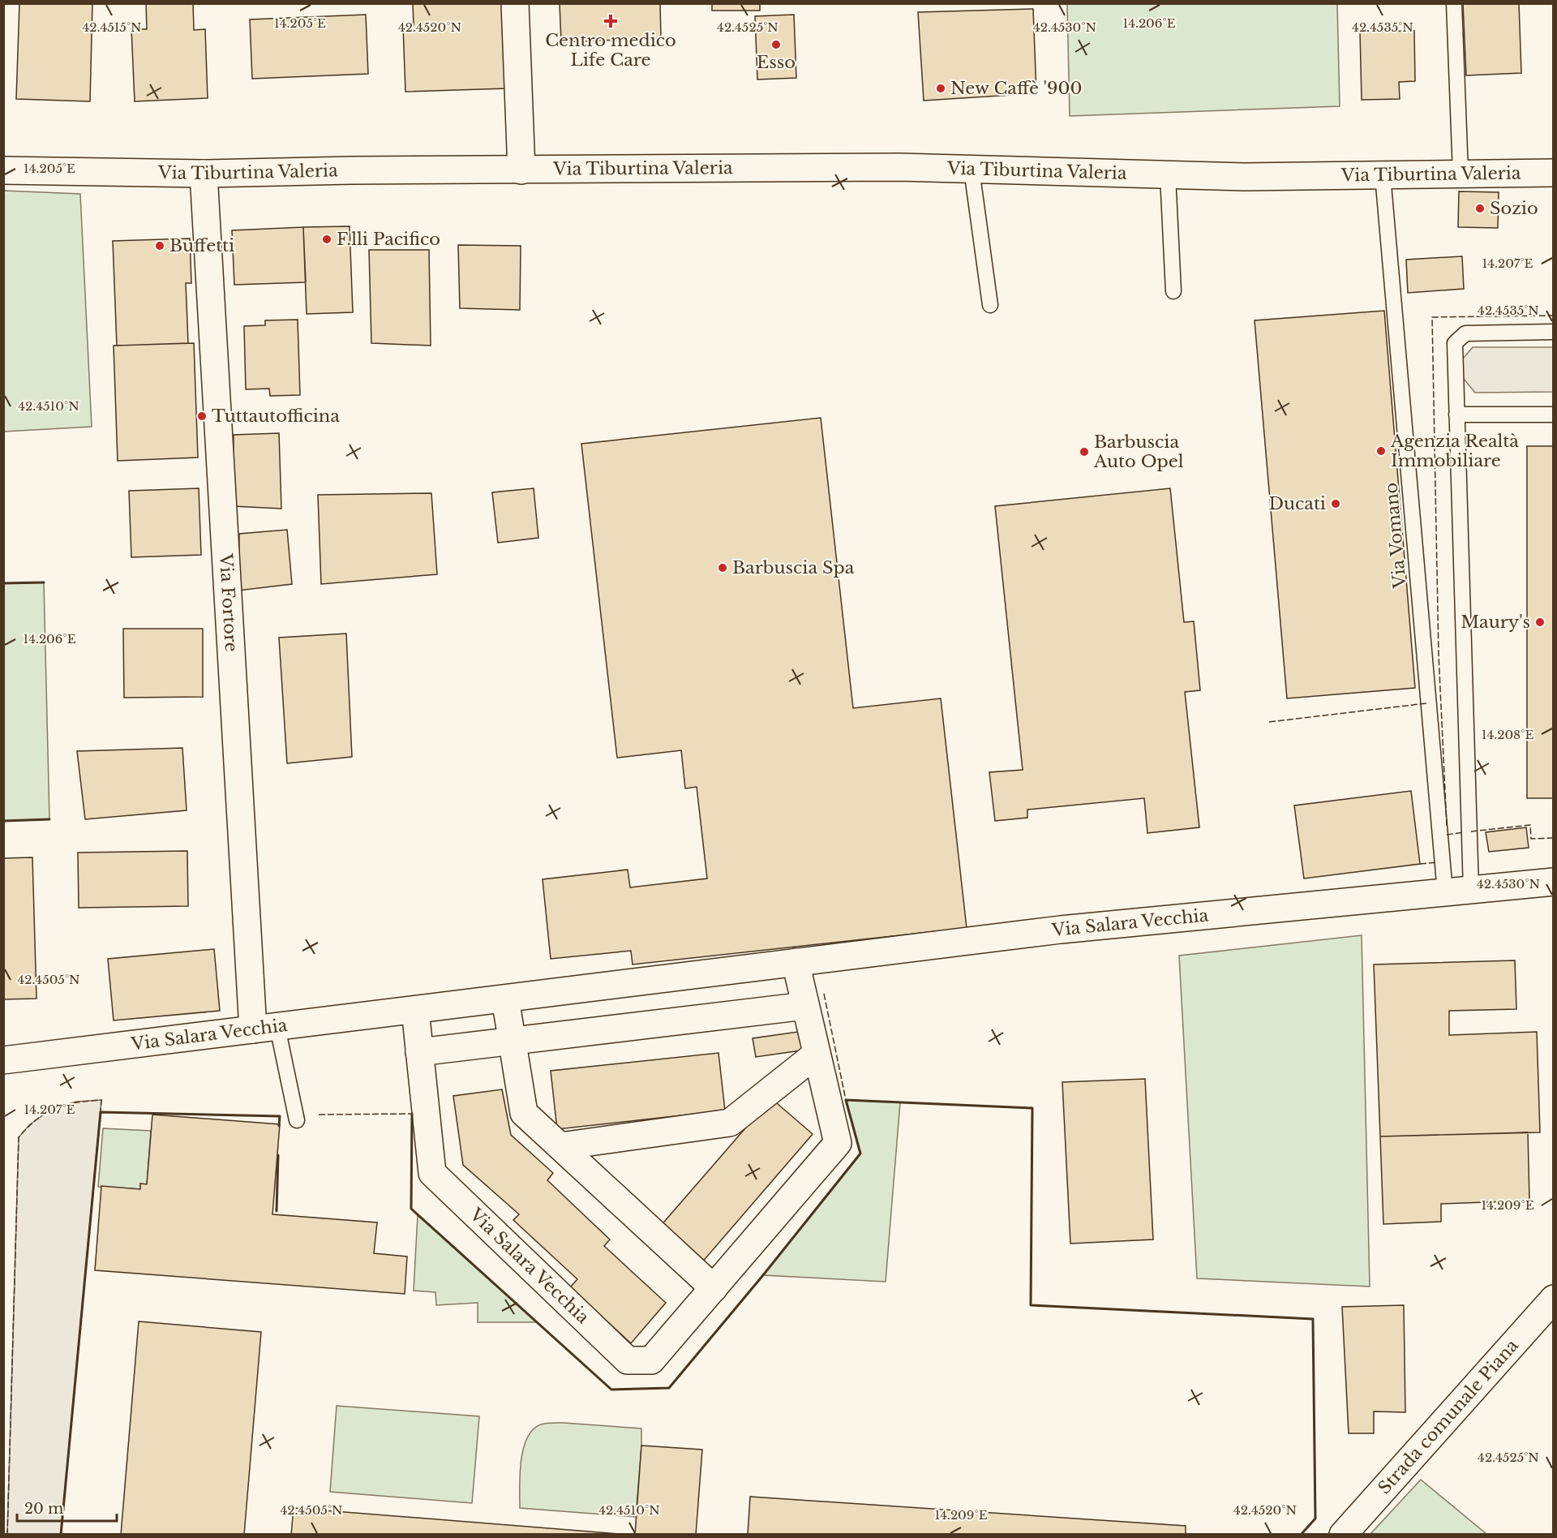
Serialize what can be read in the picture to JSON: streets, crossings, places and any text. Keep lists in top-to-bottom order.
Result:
{
  "streets": {
    "street": [
      "Via Tiburtina Valeria",
      "Via Fortore",
      "Via Salara Vecchia",
      "Strada comunale Piana"
    ],
    "lane": ["Via Vomano"]
  },
  "crossings": [
    ["Via Tiburtina Valeria", "Via Vomano"],
    ["Via Tiburtina Valeria", "Via Fortore"],
    ["Via Vomano", "Via Salara Vecchia"],
    ["Via Fortore", "Via Salara Vecchia"]
  ],
  "places": {
    "health": ["Centro medico Life Care"],
    "other": [
      "Esso",
      "New Caffè '900",
      "Sozio",
      "F.lli Pacifico",
      "Buffetti",
      "Tuttautofficina",
      "Agenzia Realtà Immobiliare",
      "Barbuscia Auto Opel",
      "Ducati",
      "Barbuscia Spa",
      "Maury's"
    ]
  },
  "scale_bar": "20 m",
  "coordinates": [
    "14.205°E",
    "14.206°E",
    "42.4515°N",
    "42.4520°N",
    "42.4525°N",
    "42.4530°N",
    "42.4535°N",
    "14.207°E",
    "42.4510°N",
    "14.208°E",
    "42.4505°N",
    "14.209°E"
  ]
}
